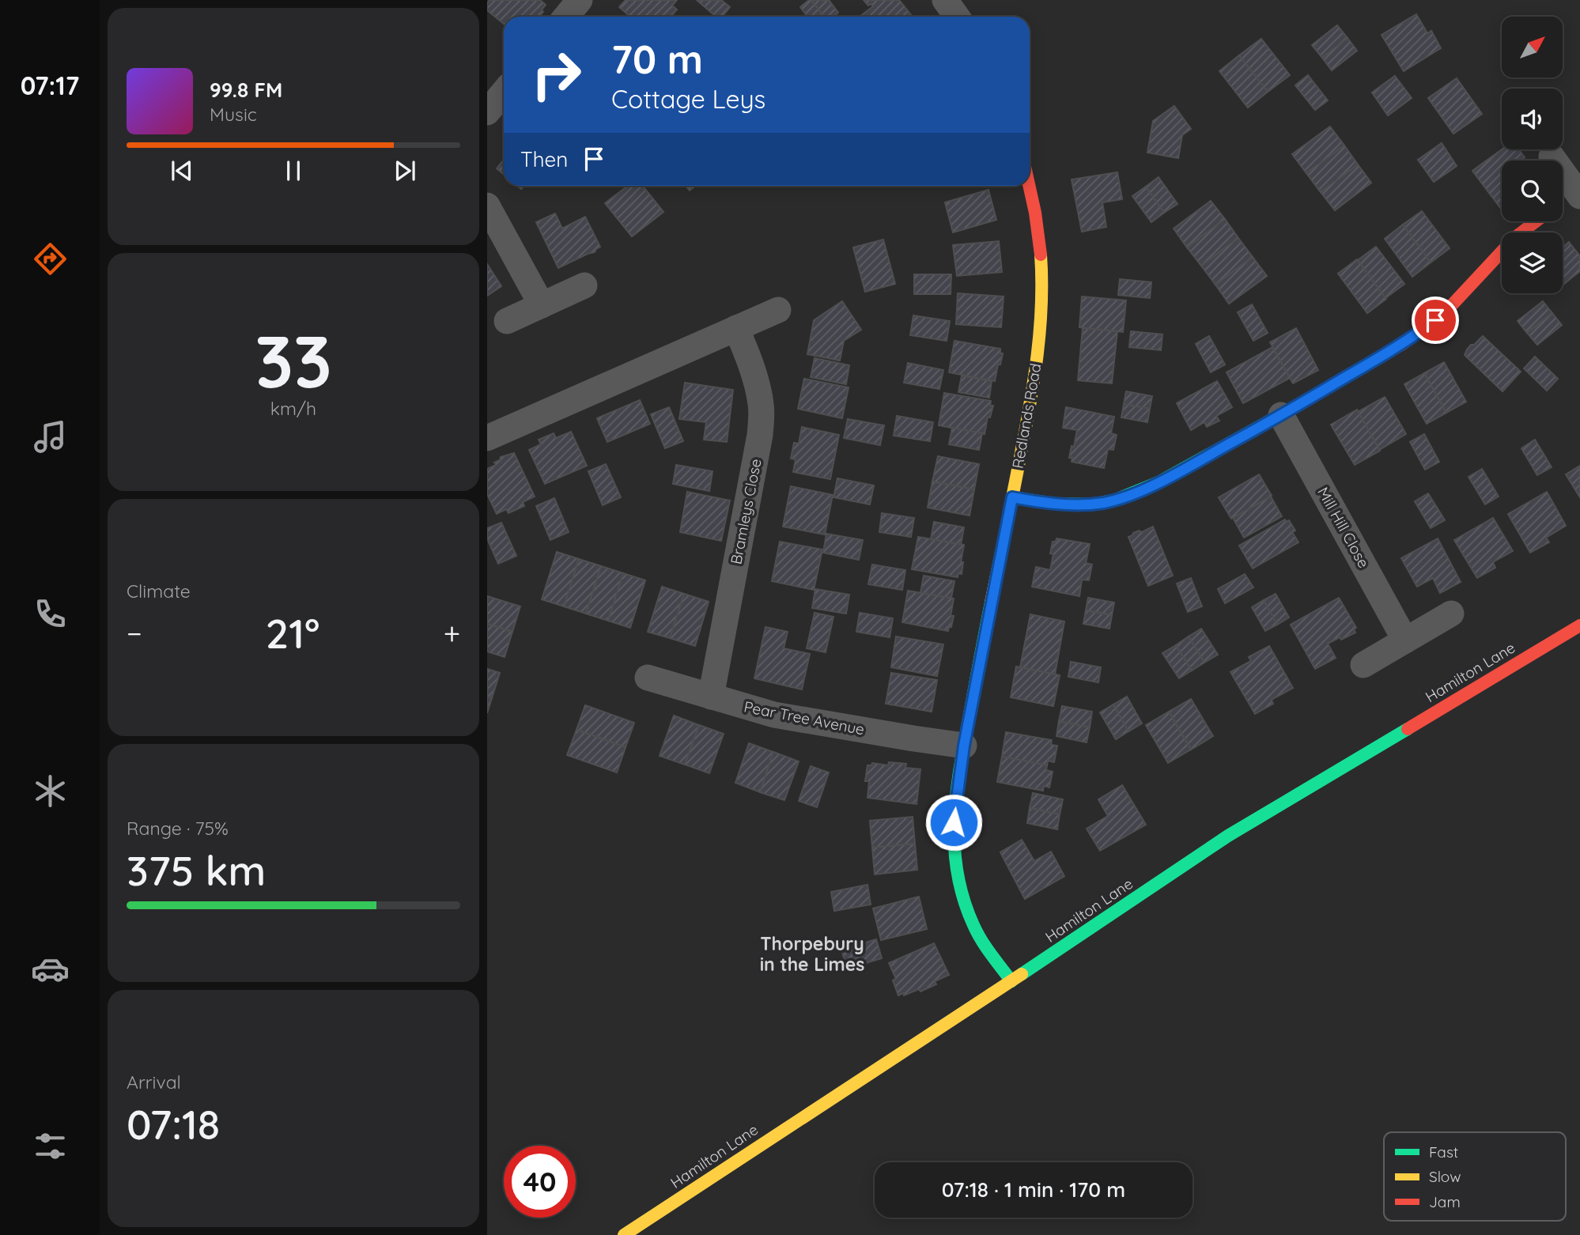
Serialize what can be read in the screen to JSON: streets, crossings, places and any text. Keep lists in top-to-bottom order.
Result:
{
  "streets": {
    "street": [
      "Redlands Road",
      "Bramleys Close",
      "Mill Hill Close",
      "Hamilton Lane",
      "Pear Tree Avenue"
    ]
  },
  "crossings": [
    ["Redlands Road", "Hamilton Lane"],
    ["Redlands Road", "Pear Tree Avenue"],
    ["Bramleys Close", "Pear Tree Avenue"]
  ],
  "districts": ["Thorpebury in the Limes"],
  "legend": ["Fast", "Slow", "Jam"],
  "north": "top right",
  "page": {
    "tabs": "07:17",
    "turn": ["70 m", "Cottage Leys"],
    "song": ["99.8 FM", "Music"],
    "then": "Then",
    "tile": [
      ["33", "km/h"],
      "Climate",
      ["Range · 75%", "375 km"],
      ["Arrival", "07:18"]
    ],
    "heat": ["−", "21°", "+"],
    "limit": "40",
    "trip": "07:18 · 1 min · 170 m"
  }
}
